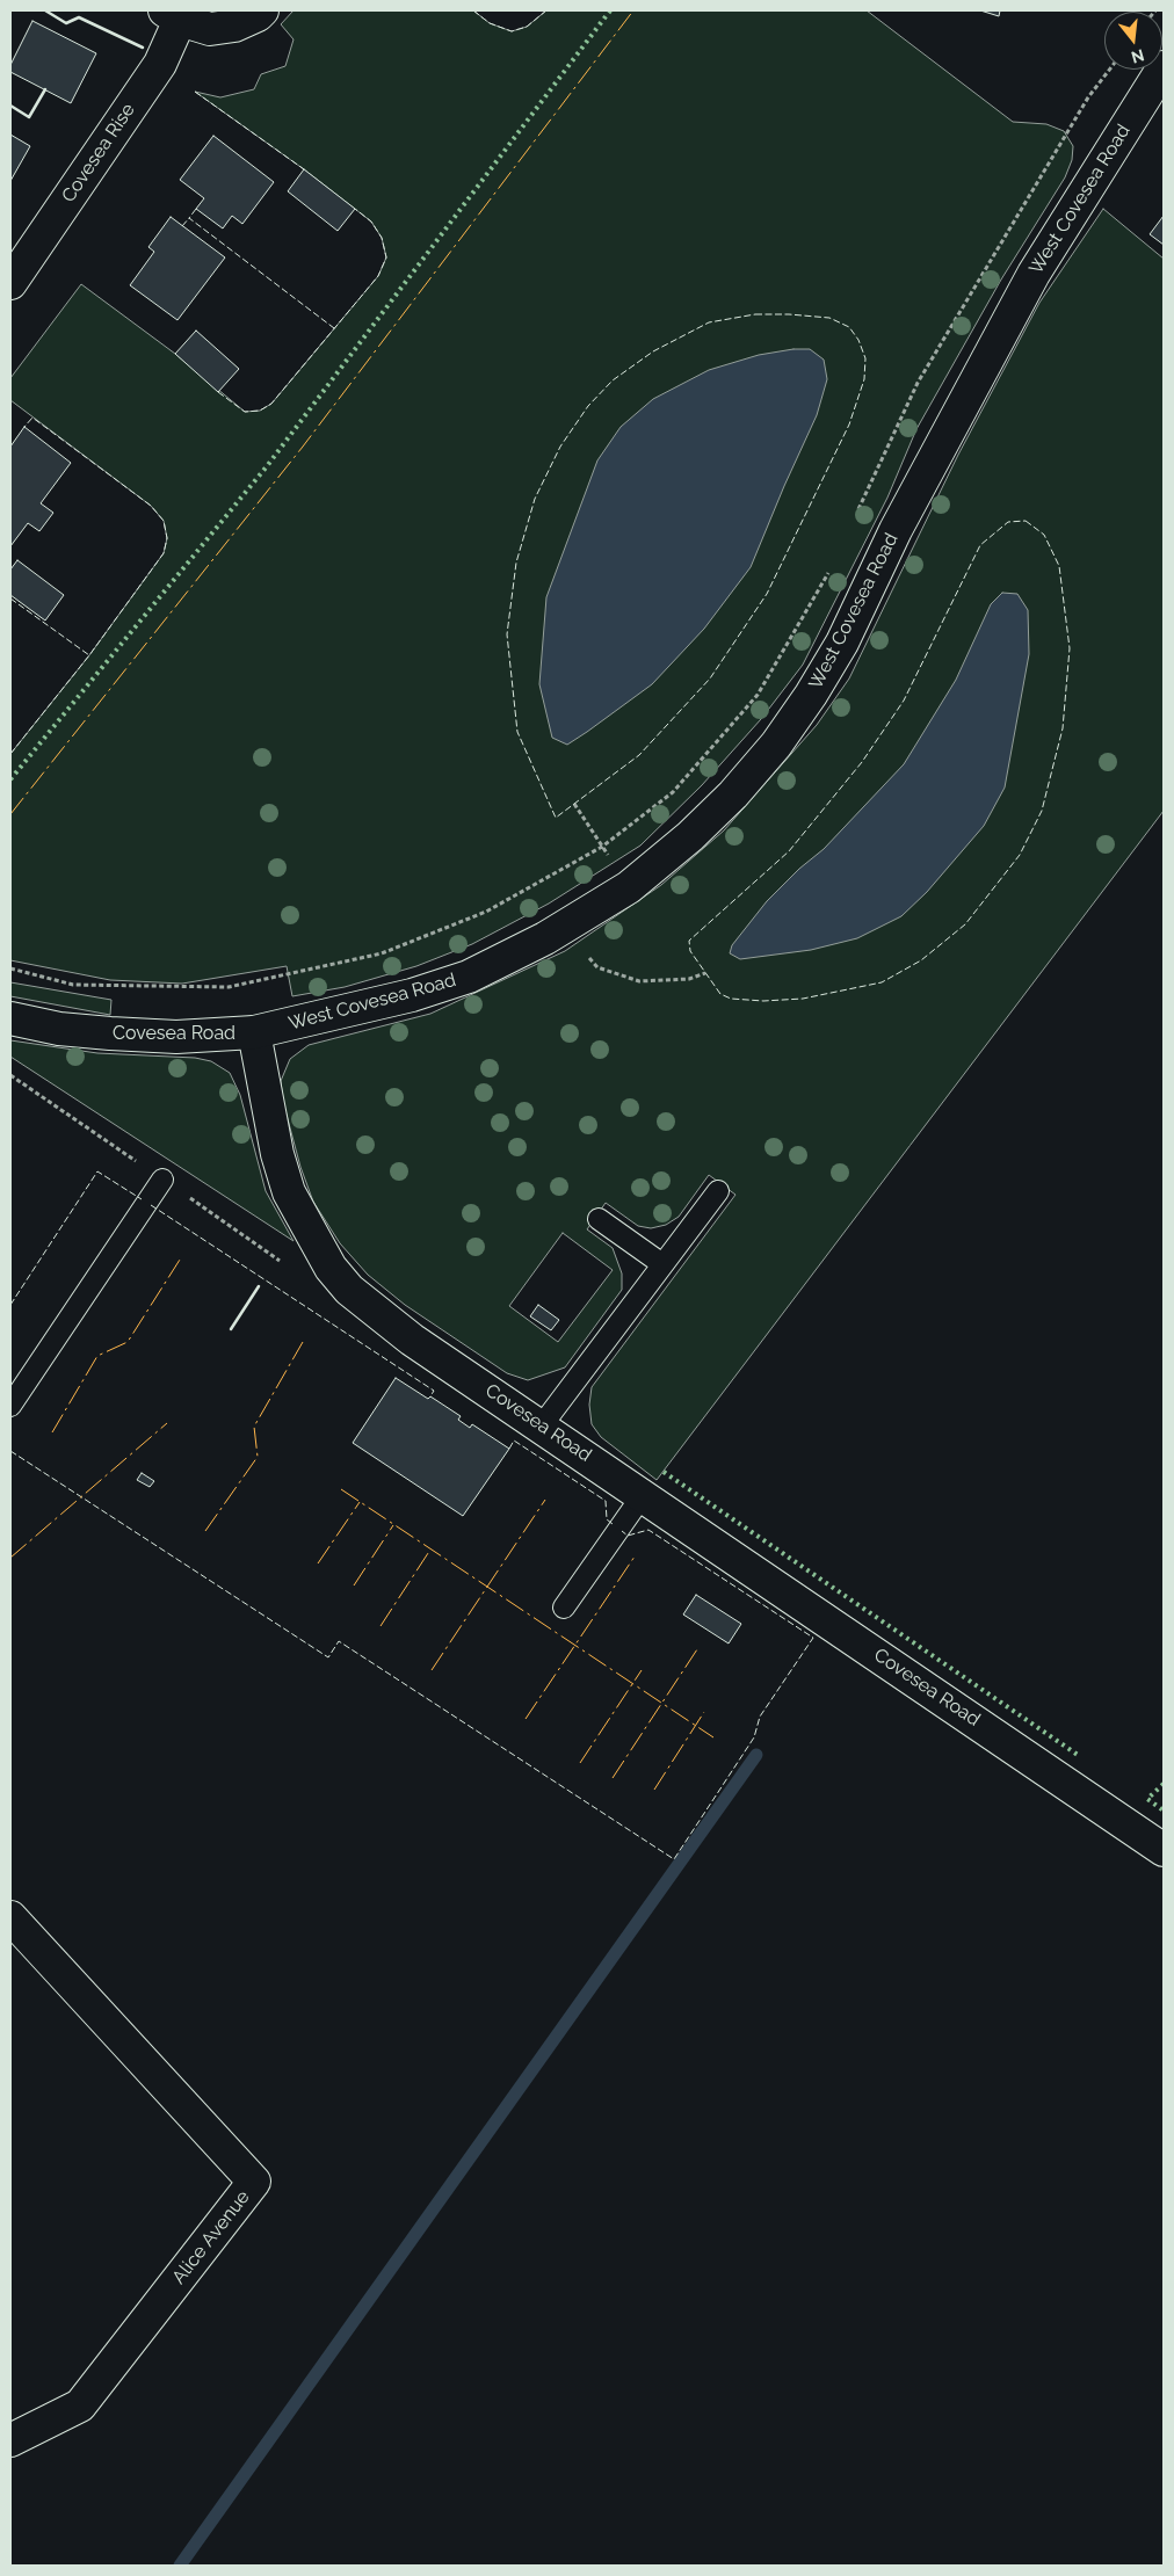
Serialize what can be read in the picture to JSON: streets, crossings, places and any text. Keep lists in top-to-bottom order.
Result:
{
  "streets": {
    "street": [
      "Covesea Rise",
      "West Covesea Road",
      "Covesea Road",
      "Alice Avenue"
    ]
  },
  "crossings": [
    ["West Covesea Road", "Covesea Road"]
  ],
  "north": "bottom"
}
